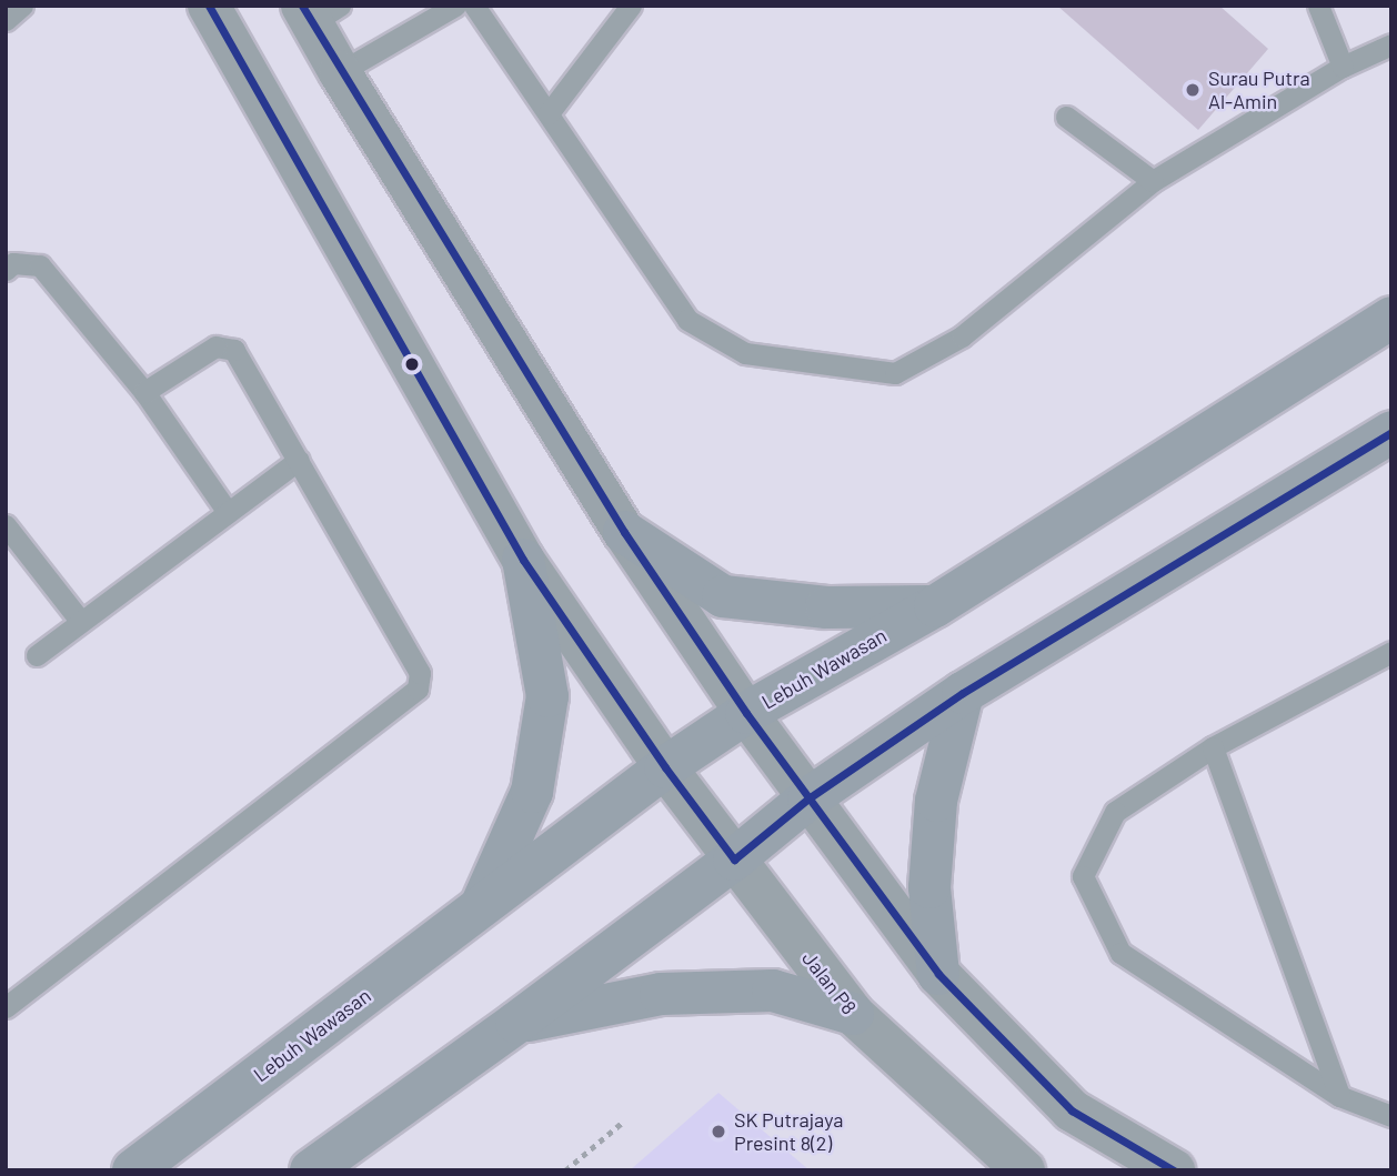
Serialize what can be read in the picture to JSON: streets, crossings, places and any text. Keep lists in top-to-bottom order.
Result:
{
  "streets": {
    "main road": ["Lebuh Wawasan"],
    "street": ["Jalan P8"]
  },
  "crossings": [
    ["Lebuh Wawasan", "Jalan P8"]
  ],
  "places": ["Surau Putra Al-Amin", "SK Putrajaya Presint 8(2)"]
}
